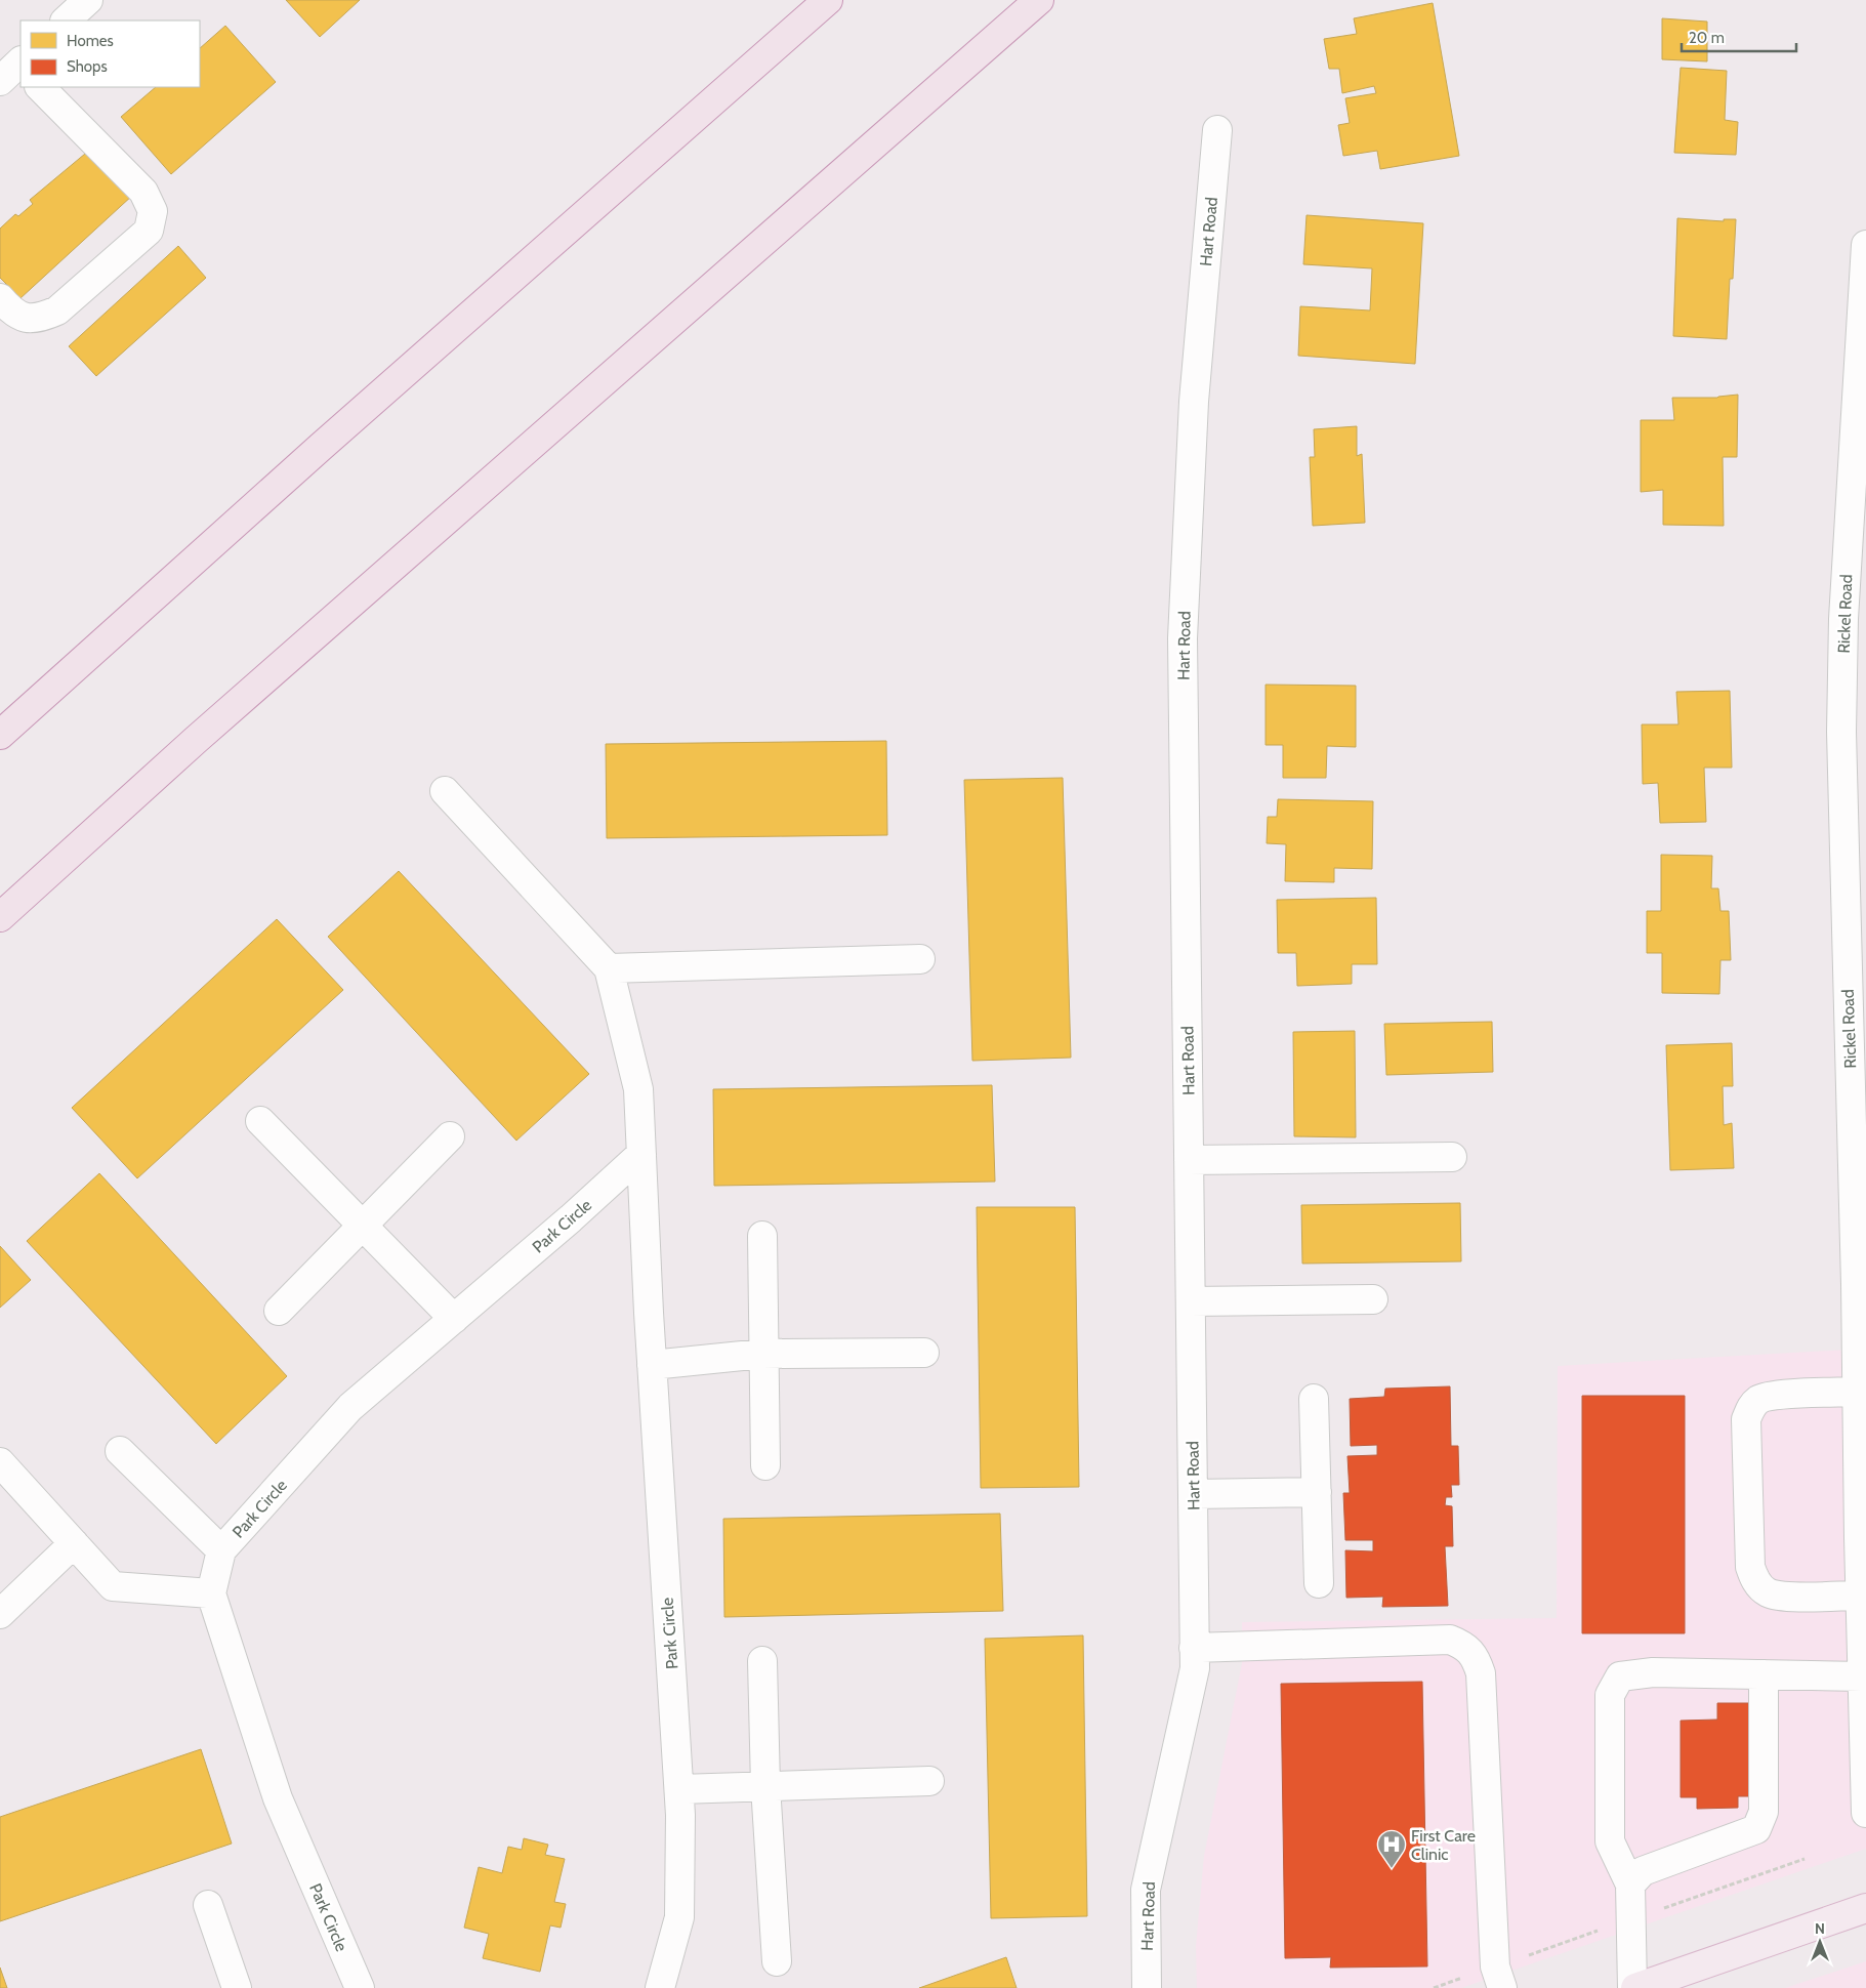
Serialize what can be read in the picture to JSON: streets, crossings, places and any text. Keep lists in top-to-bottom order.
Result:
{
  "streets": {
    "street": ["Hart Road", "Rickel Road", "Park Circle"]
  },
  "places": {
    "hospital": ["First Care Clinic"]
  },
  "legend": ["Homes", "Shops"],
  "scale_bar": "20 m",
  "north": "top"
}
